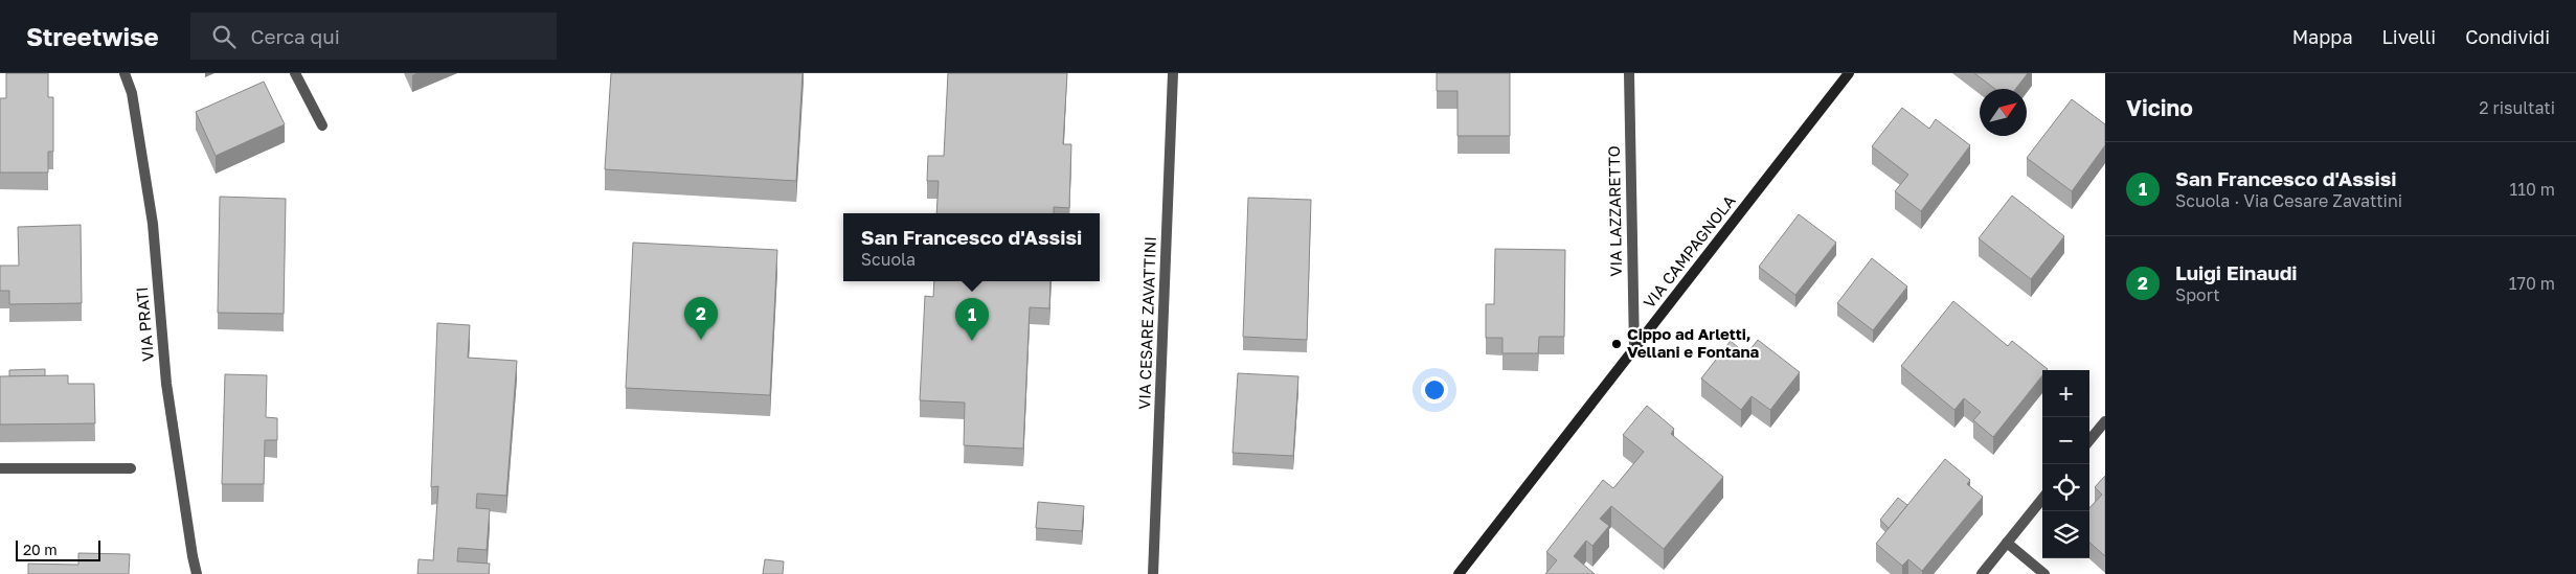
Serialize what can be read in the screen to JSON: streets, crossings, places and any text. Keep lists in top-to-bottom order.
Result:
{
  "streets": {
    "main road": ["VIA CAMPAGNOLA"],
    "street": ["VIA LAZZARETTO", "VIA CESARE ZAVATTINI", "VIA PRATI"]
  },
  "crossings": [
    ["VIA LAZZARETTO", "VIA CAMPAGNOLA"]
  ],
  "places": ["Cippo ad Arletti, Vellani e Fontana"],
  "scale_bar": "20 m",
  "north": "top right",
  "page": {
    "header": "Streetwise",
    "search": "Cerca qui",
    "nav": ["Mappa", "Livelli", "Condividi"],
    "heading": ["Vicino", "2 risultati"],
    "list": [
      {
        "mark": "1",
        "name": "San Francesco d'Assisi",
        "note": "Scuola · Via Cesare Zavattini",
        "value": "110 m"
      },
      {
        "mark": "2",
        "name": "Luigi Einaudi",
        "note": "Sport",
        "value": "170 m"
      }
    ],
    "popup": ["San Francesco d'Assisi", "Scuola"],
    "pins": ["2", "1"],
    "map_buttons": ["+", "−"],
    "scale": "20 m"
  }
}
